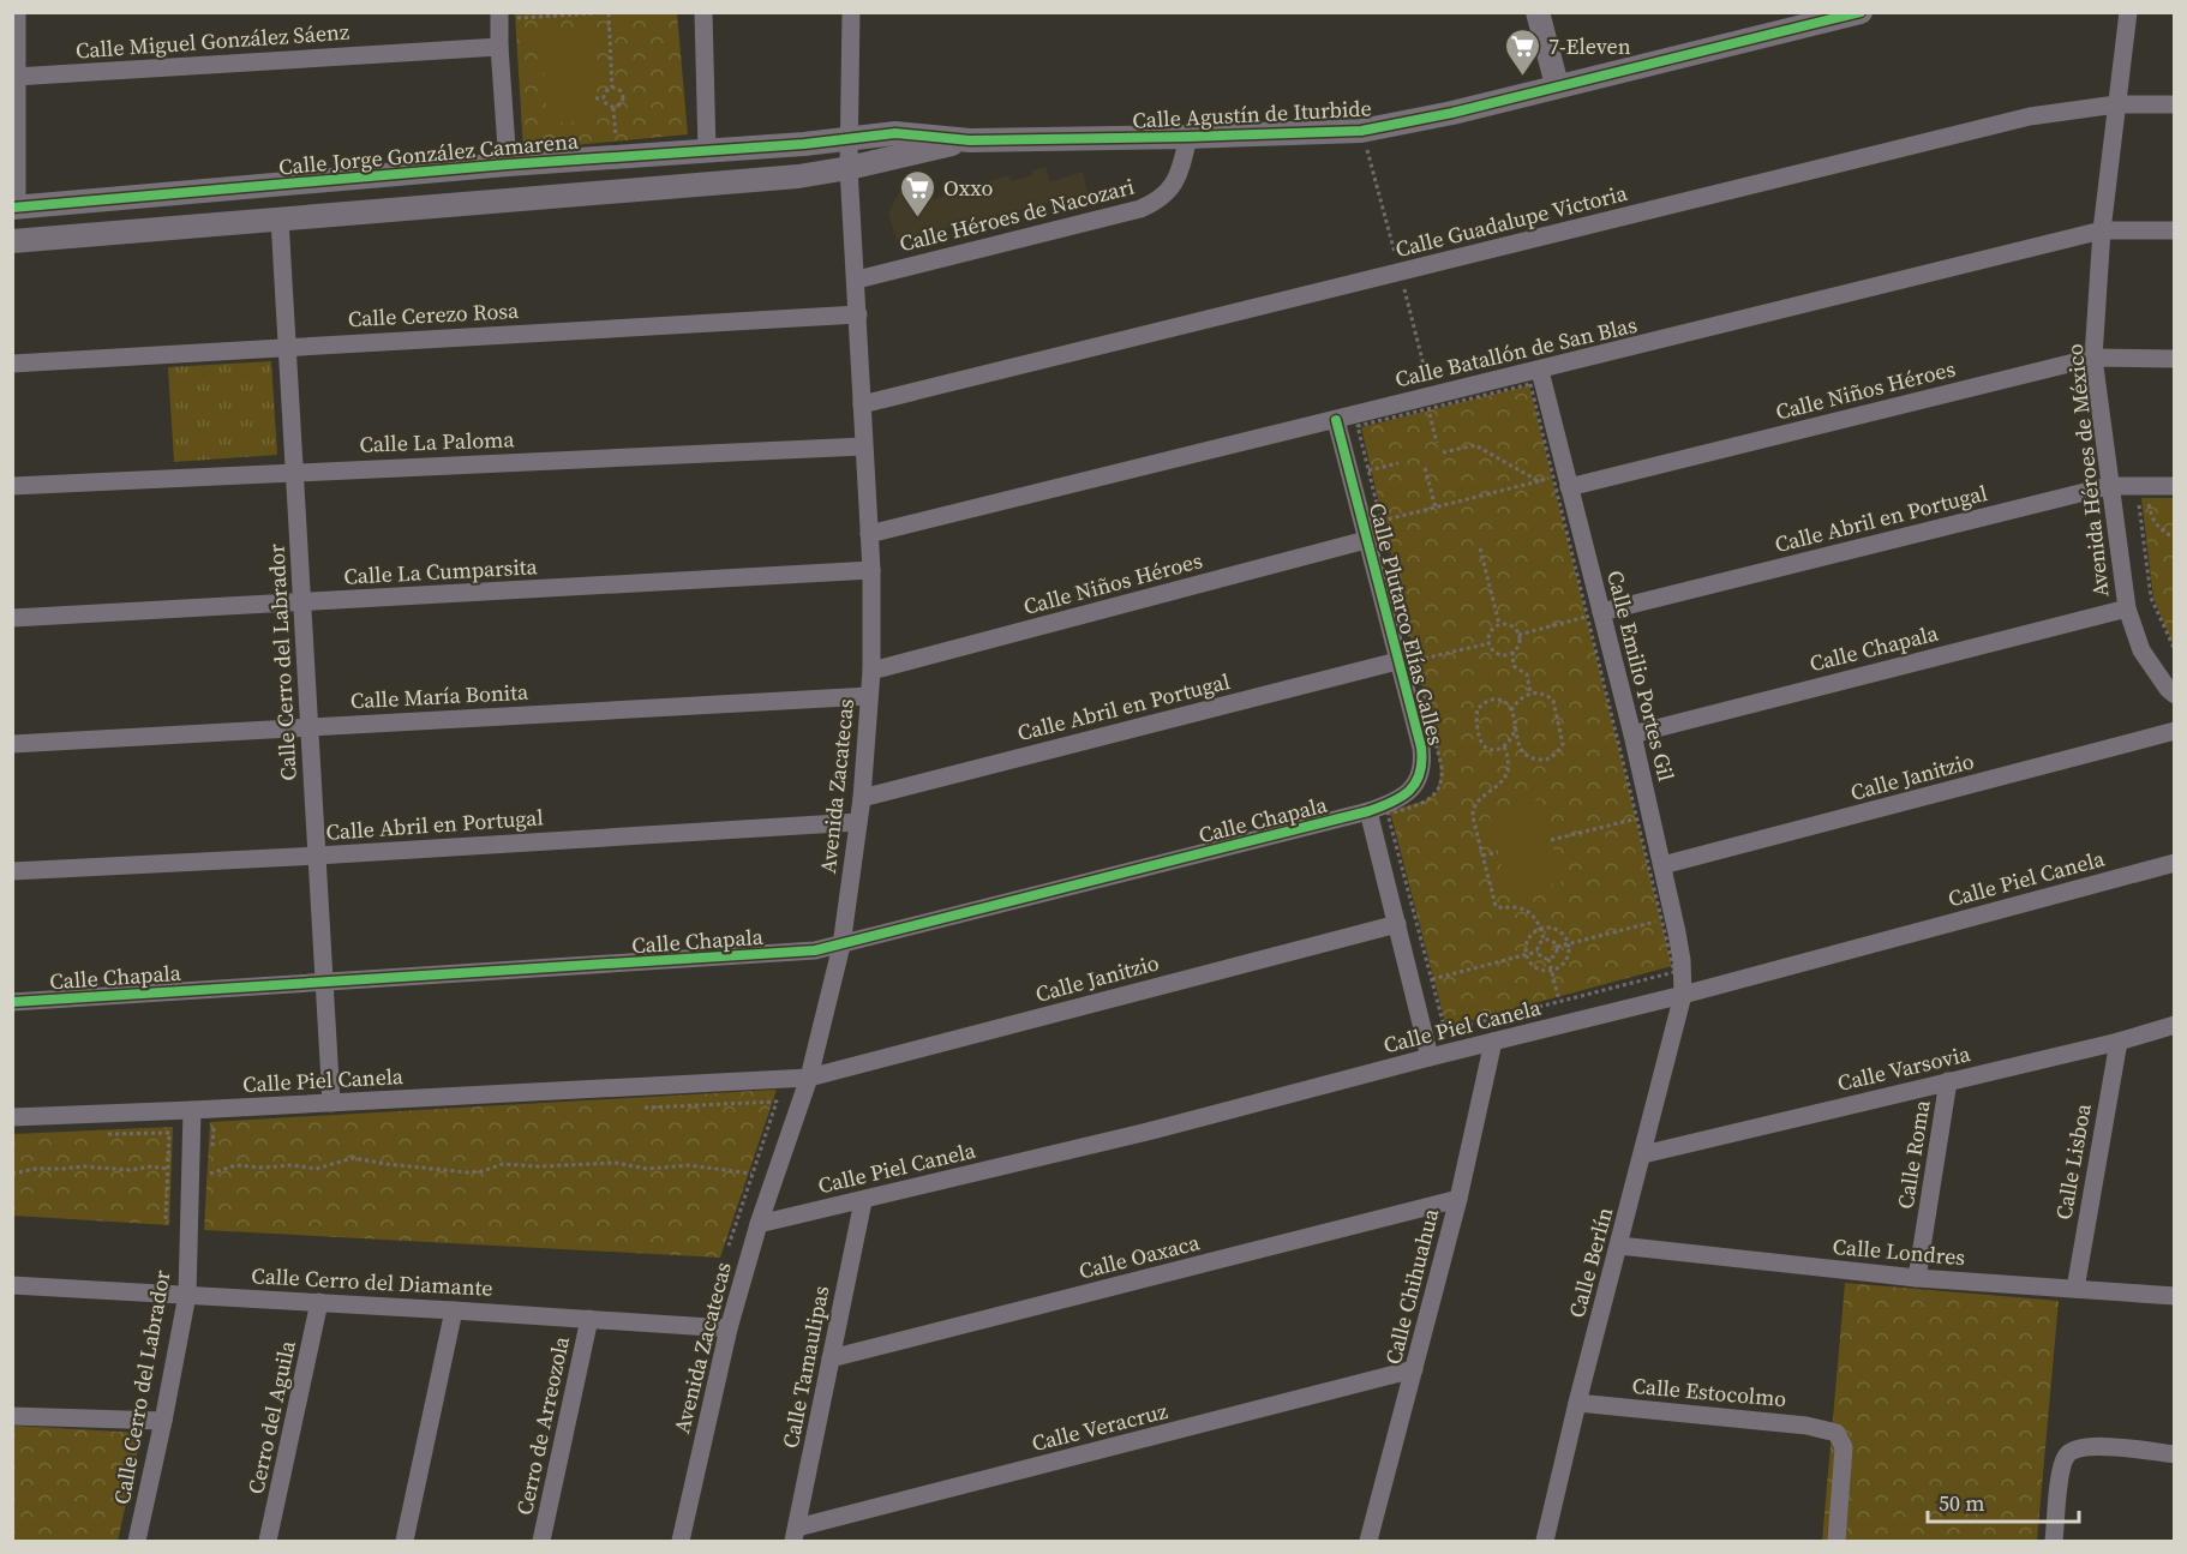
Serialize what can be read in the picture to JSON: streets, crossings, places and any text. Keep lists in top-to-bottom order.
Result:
{
  "streets": {
    "street": [
      "Calle Miguel González Sáenz",
      "Calle Agustín de Iturbide",
      "Calle Jorge González Camarena",
      "Calle Héroes de Nacozari",
      "Calle Guadalupe Victoria",
      "Calle Cerezo Rosa",
      "Calle Batallón de San Blas",
      "Calle Niños Héroes",
      "Calle La Paloma",
      "Avenida Héroes de México",
      "Calle Abril en Portugal",
      "Calle La Cumparsita",
      "Calle Plutarco Elías Calles",
      "Calle Chapala",
      "Calle Cerro del Labrador",
      "Calle Emilio Portes Gil",
      "Calle María Bonita",
      "Calle Janitzio",
      "Avenida Zacatecas",
      "Calle Piel Canela",
      "Calle Varsovia",
      "Calle Roma",
      "Calle Lisboa",
      "Calle Londres",
      "Calle Oaxaca",
      "Calle Berlín",
      "Calle Cerro del Diamante",
      "Calle Chihuahua",
      "Calle Tamaulipas",
      "Calle Estocolmo",
      "Cerro del Aguila",
      "Cerro de Arreozola",
      "Calle Veracruz"
    ]
  },
  "crossings": [
    ["Calle Agustín de Iturbide", "Calle Jorge González Camarena"],
    ["Calle Agustín de Iturbide", "Calle Héroes de Nacozari"],
    ["Calle Agustín de Iturbide", "Avenida Zacatecas"],
    ["Calle Jorge González Camarena", "Avenida Zacatecas"],
    ["Calle Héroes de Nacozari", "Avenida Zacatecas"],
    ["Calle Guadalupe Victoria", "Avenida Héroes de México"],
    ["Calle Guadalupe Victoria", "Avenida Zacatecas"],
    ["Calle Cerezo Rosa", "Calle Cerro del Labrador"],
    ["Calle Cerezo Rosa", "Avenida Zacatecas"],
    ["Calle Batallón de San Blas", "Avenida Héroes de México"],
    ["Calle Batallón de San Blas", "Calle Plutarco Elías Calles"],
    ["Calle Batallón de San Blas", "Calle Emilio Portes Gil"],
    ["Calle Batallón de San Blas", "Avenida Zacatecas"],
    ["Calle Niños Héroes", "Avenida Héroes de México"],
    ["Calle Niños Héroes", "Calle Plutarco Elías Calles"],
    ["Calle Niños Héroes", "Calle Emilio Portes Gil"],
    ["Calle Niños Héroes", "Avenida Zacatecas"],
    ["Calle La Paloma", "Calle Cerro del Labrador"],
    ["Calle La Paloma", "Avenida Zacatecas"],
    ["Avenida Héroes de México", "Calle Abril en Portugal"],
    ["Avenida Héroes de México", "Calle Chapala"],
    ["Calle Abril en Portugal", "Calle Plutarco Elías Calles"],
    ["Calle Abril en Portugal", "Calle Cerro del Labrador"],
    ["Calle Abril en Portugal", "Calle Emilio Portes Gil"],
    ["Calle Abril en Portugal", "Avenida Zacatecas"],
    ["Calle La Cumparsita", "Calle Cerro del Labrador"],
    ["Calle La Cumparsita", "Avenida Zacatecas"],
    ["Calle Plutarco Elías Calles", "Calle Chapala"],
    ["Calle Chapala", "Calle Cerro del Labrador"],
    ["Calle Chapala", "Calle Emilio Portes Gil"],
    ["Calle Chapala", "Avenida Zacatecas"],
    ["Calle Cerro del Labrador", "Calle María Bonita"],
    ["Calle Cerro del Labrador", "Calle Piel Canela"],
    ["Calle Cerro del Labrador", "Calle Cerro del Diamante"],
    ["Calle Emilio Portes Gil", "Calle Janitzio"],
    ["Calle Emilio Portes Gil", "Calle Piel Canela"],
    ["Calle Emilio Portes Gil", "Calle Berlín"],
    ["Calle María Bonita", "Avenida Zacatecas"],
    ["Calle Janitzio", "Avenida Zacatecas"],
    ["Calle Janitzio", "Calle Piel Canela"],
    ["Avenida Zacatecas", "Calle Piel Canela"],
    ["Avenida Zacatecas", "Calle Cerro del Diamante"],
    ["Calle Piel Canela", "Calle Berlín"],
    ["Calle Piel Canela", "Calle Chihuahua"],
    ["Calle Piel Canela", "Calle Tamaulipas"],
    ["Calle Varsovia", "Calle Roma"],
    ["Calle Varsovia", "Calle Lisboa"],
    ["Calle Varsovia", "Calle Berlín"],
    ["Calle Roma", "Calle Londres"],
    ["Calle Lisboa", "Calle Londres"],
    ["Calle Londres", "Calle Berlín"],
    ["Calle Oaxaca", "Calle Chihuahua"],
    ["Calle Oaxaca", "Calle Tamaulipas"],
    ["Calle Berlín", "Calle Estocolmo"],
    ["Calle Cerro del Diamante", "Cerro del Aguila"],
    ["Calle Cerro del Diamante", "Cerro de Arreozola"],
    ["Calle Chihuahua", "Calle Veracruz"],
    ["Calle Tamaulipas", "Calle Veracruz"]
  ],
  "places": {
    "supermarket": ["7-Eleven", "Oxxo"]
  },
  "scale_bar": "50 m"
}
